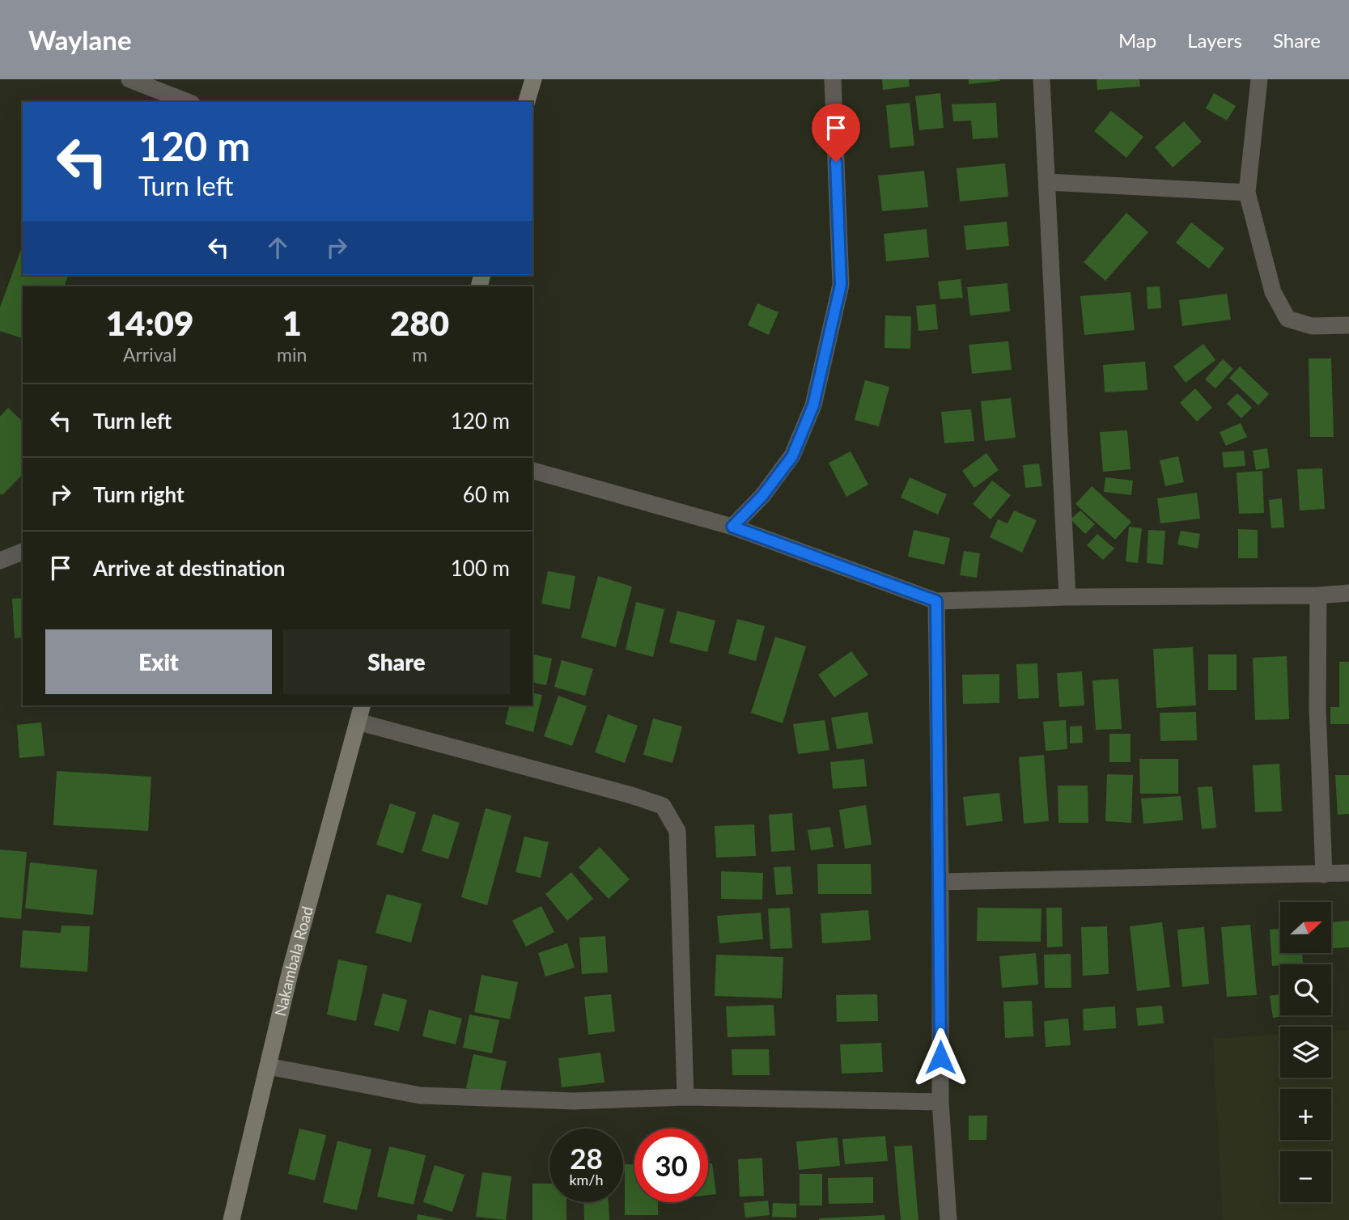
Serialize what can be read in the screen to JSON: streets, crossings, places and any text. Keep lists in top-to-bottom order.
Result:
{
  "streets": {
    "main road": ["Nakambala Road"]
  },
  "north": "right",
  "page": {
    "header": "Waylane",
    "nav": ["Map", "Layers", "Share"],
    "turn": ["120 m", "Turn left"],
    "eta": [
      "14:09",
      "Arrival",
      "1",
      "min",
      "280",
      "m"
    ],
    "list": [
      {
        "name": "Turn left",
        "value": "120 m"
      },
      {
        "name": "Turn right",
        "value": "60 m"
      },
      {
        "name": "Arrive at destination",
        "value": "100 m"
      }
    ],
    "buttons": ["Exit", "Share"],
    "map_buttons": ["+", "−"],
    "speed": "28 km/h",
    "limit": "30"
  }
}
